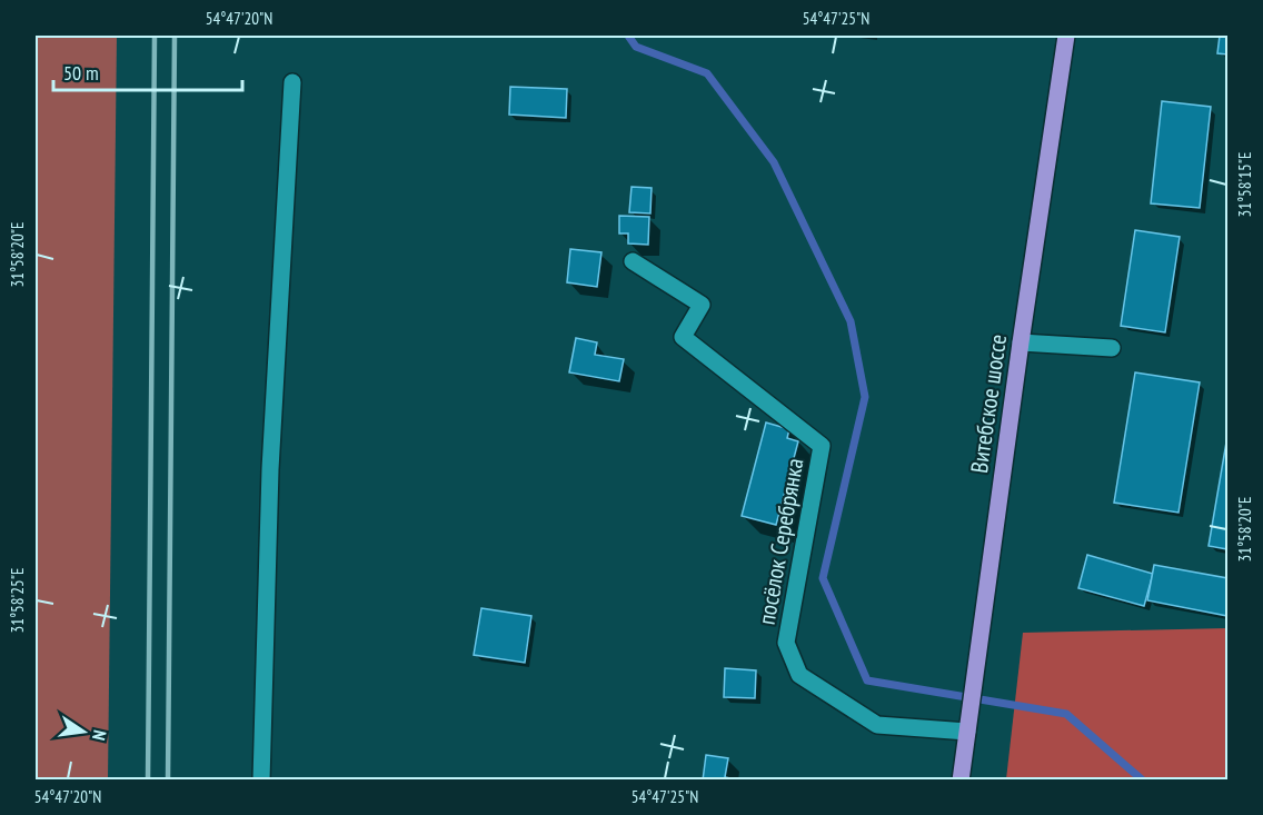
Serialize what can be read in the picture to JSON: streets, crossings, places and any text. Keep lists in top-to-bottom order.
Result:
{
  "streets": {
    "main road": ["Витебское шоссе"],
    "street": ["посёлок Серебрянка"]
  },
  "crossings": [
    ["Витебское шоссе", "посёлок Серебрянка"]
  ],
  "scale_bar": "50 m",
  "north": "right",
  "coordinates": [
    "54°47'20\"N",
    "54°47'25\"N",
    "31°58'15\"E",
    "31°58'20\"E",
    "31°58'25\"E"
  ]
}
